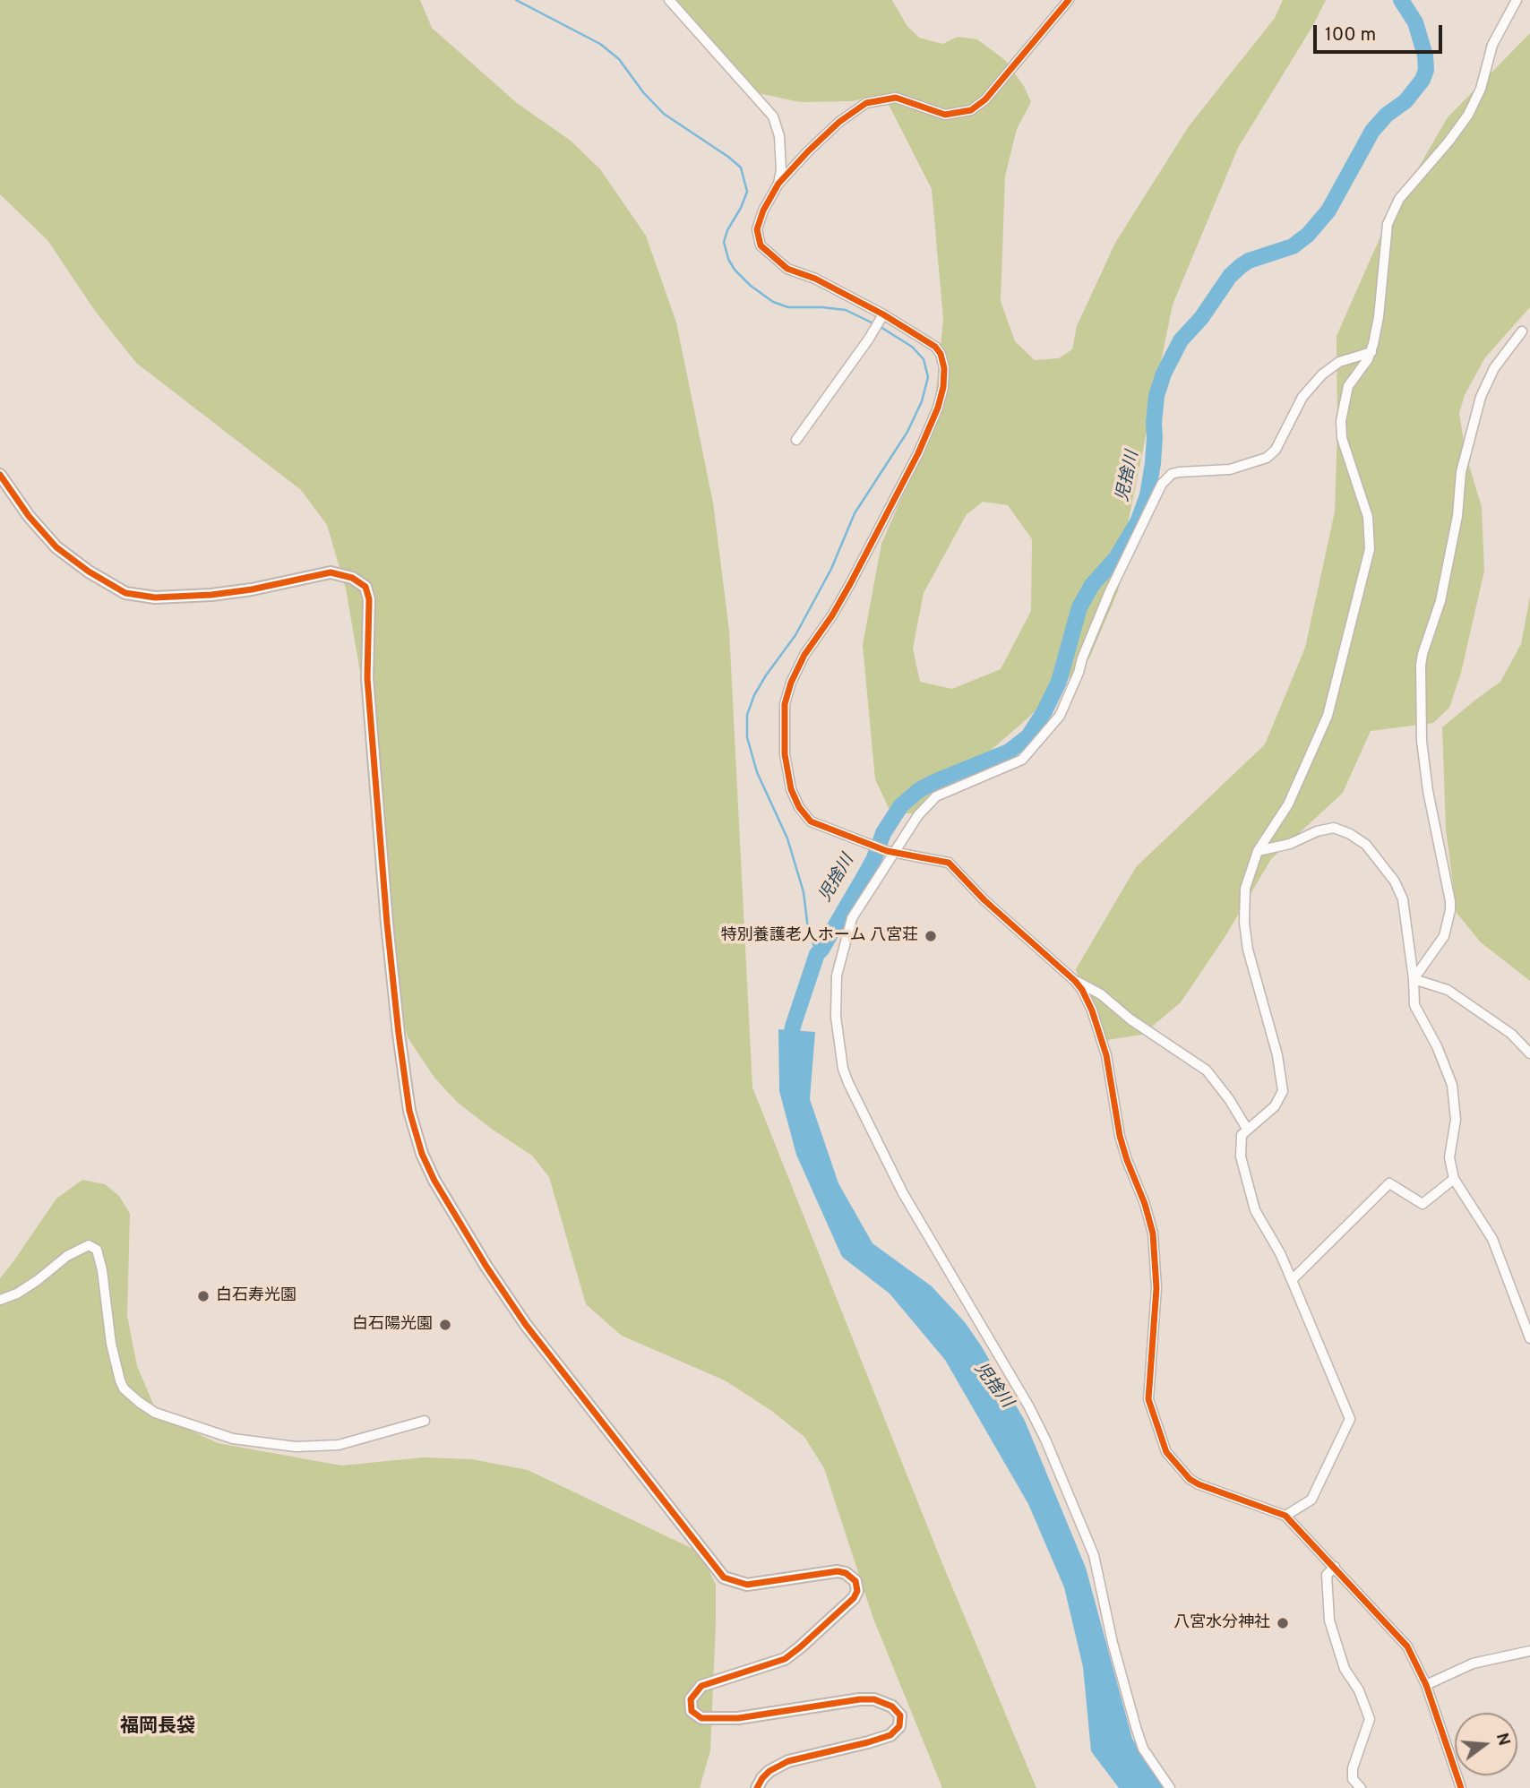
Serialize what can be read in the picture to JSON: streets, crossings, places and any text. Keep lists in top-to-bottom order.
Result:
{
  "districts": ["福岡長袋"],
  "water": ["児捨川"],
  "places": [
    "特別養護老人ホーム 八宮荘",
    "白石寿光園",
    "白石陽光園",
    "八宮水分神社"
  ],
  "scale_bar": "100 m",
  "north": "right"
}
